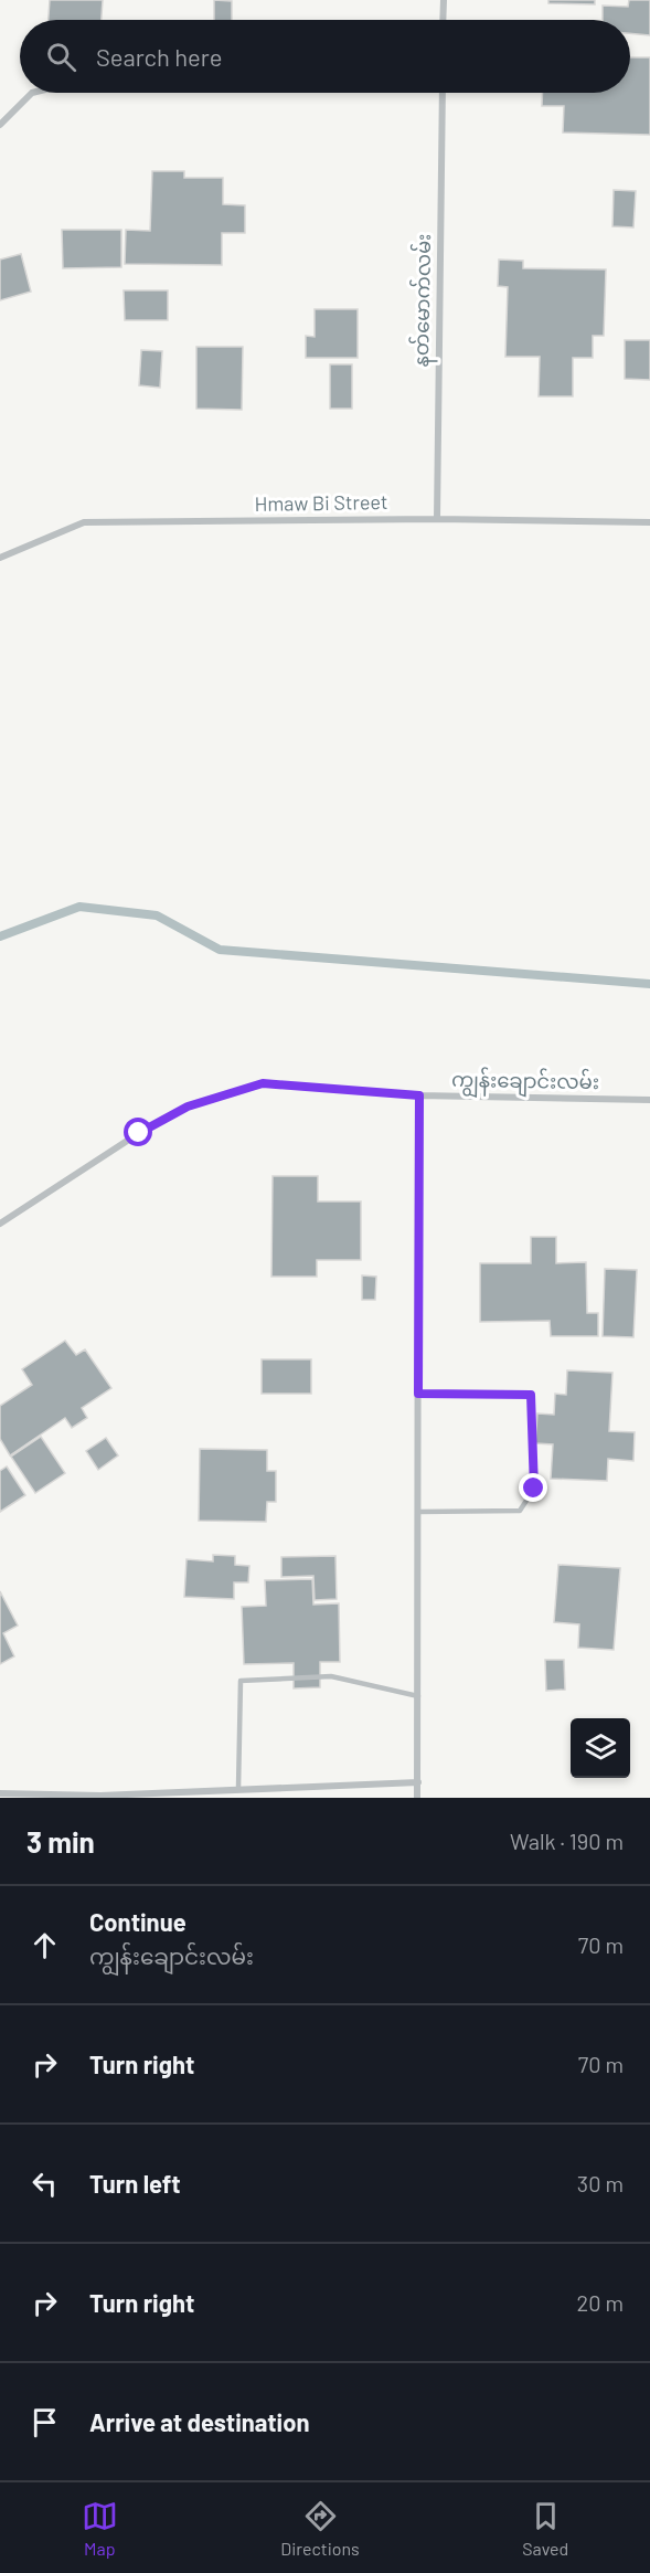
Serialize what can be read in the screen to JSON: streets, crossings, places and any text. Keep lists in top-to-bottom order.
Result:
{
  "streets": {
    "street": ["နတ်မောက်လမ်း", "Hmaw Bi Street", "ကျွန်းချောင်းလမ်း"]
  },
  "crossings": [
    ["နတ်မောက်လမ်း", "Hmaw Bi Street"]
  ],
  "page": {
    "search": "Search here",
    "heading": ["3 min", "Walk · 190 m"],
    "list": [
      ["Continue", "ကျွန်းချောင်းလမ်း", "70 m"],
      ["Turn right", "70 m"],
      ["Turn left", "30 m"],
      ["Turn right", "20 m"],
      "Arrive at destination"
    ],
    "nav": ["Map", "Directions", "Saved"]
  }
}
